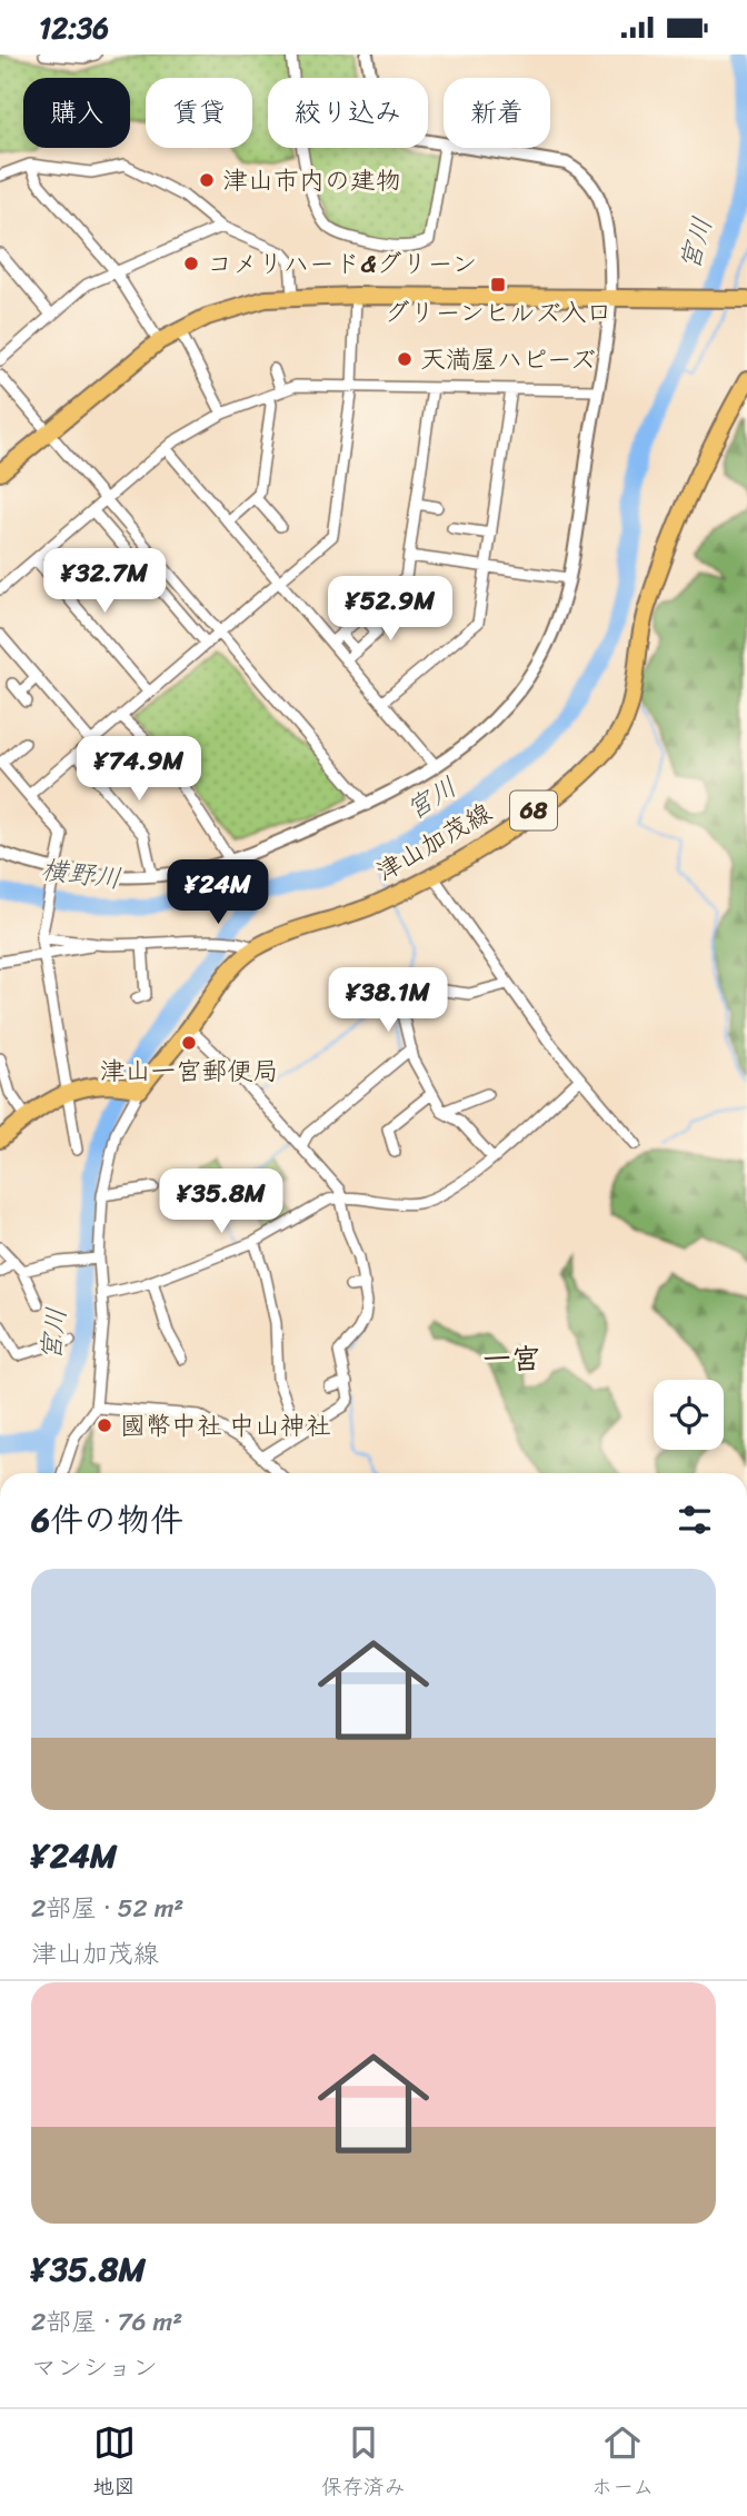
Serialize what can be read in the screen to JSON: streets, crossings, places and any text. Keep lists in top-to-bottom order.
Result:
{
  "streets": {
    "main road": ["68", "津山加茂線"]
  },
  "districts": ["一宮"],
  "water": ["宮川", "横野川"],
  "places": {
    "other": [
      "津山市内の建物",
      "コメリハード&グリーン",
      "天満屋ハピーズ",
      "津山一宮郵便局",
      "國幣中社 中山神社"
    ],
    "transit": ["グリーンヒルズ入口"]
  },
  "page": {
    "status": "12:36",
    "chip": [
      "購入",
      "賃貸",
      "絞り込み",
      "新着"
    ],
    "price": [
      "¥32.7M",
      "¥52.9M",
      "¥74.9M",
      "¥24M",
      "¥38.1M",
      "¥35.8M"
    ],
    "heading": "6件の物件",
    "list": [
      {
        "name": "¥24M",
        "note": "2部屋 · 52 m² · 津山加茂線"
      },
      {
        "name": "¥35.8M",
        "note": "2部屋 · 76 m² · マンション"
      }
    ],
    "tabs": ["地図", "保存済み", "ホーム"]
  }
}
